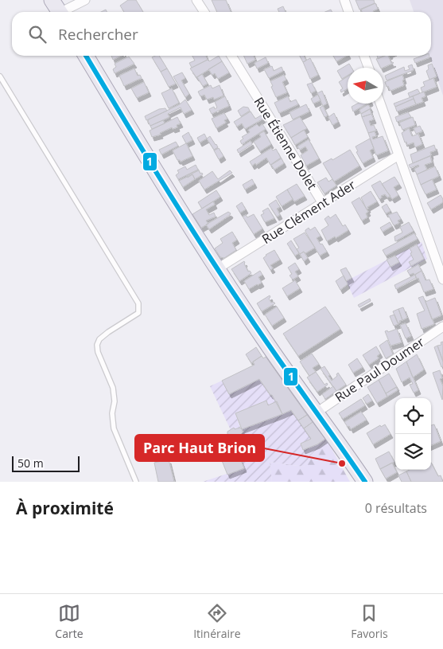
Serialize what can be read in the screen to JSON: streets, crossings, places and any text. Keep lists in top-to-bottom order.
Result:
{
  "streets": {
    "street": ["Rue Étienne Dolet", "Rue Clément Ader", "Rue Paul Doumer"]
  },
  "crossings": [
    ["Rue Étienne Dolet", "Rue Clément Ader"]
  ],
  "places": ["Parc Haut Brion"],
  "lines": ["transit line 1"],
  "scale_bar": "50 m",
  "north": "left",
  "page": {
    "search": "Rechercher",
    "scale": "50 m",
    "heading": ["À proximité", "0 résultats"],
    "nav": ["Carte", "Itinéraire", "Favoris"]
  }
}
